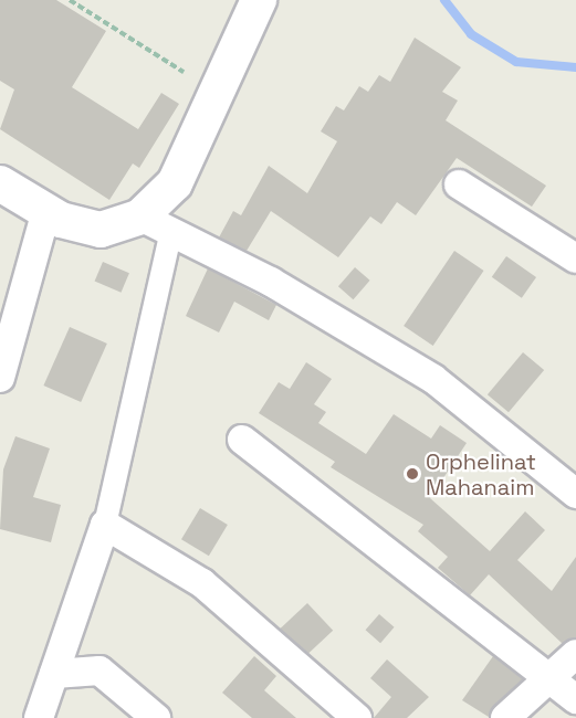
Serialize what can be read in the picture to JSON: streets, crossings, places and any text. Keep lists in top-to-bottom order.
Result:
{
  "places": ["Orphelinat Mahanaim"]
}
